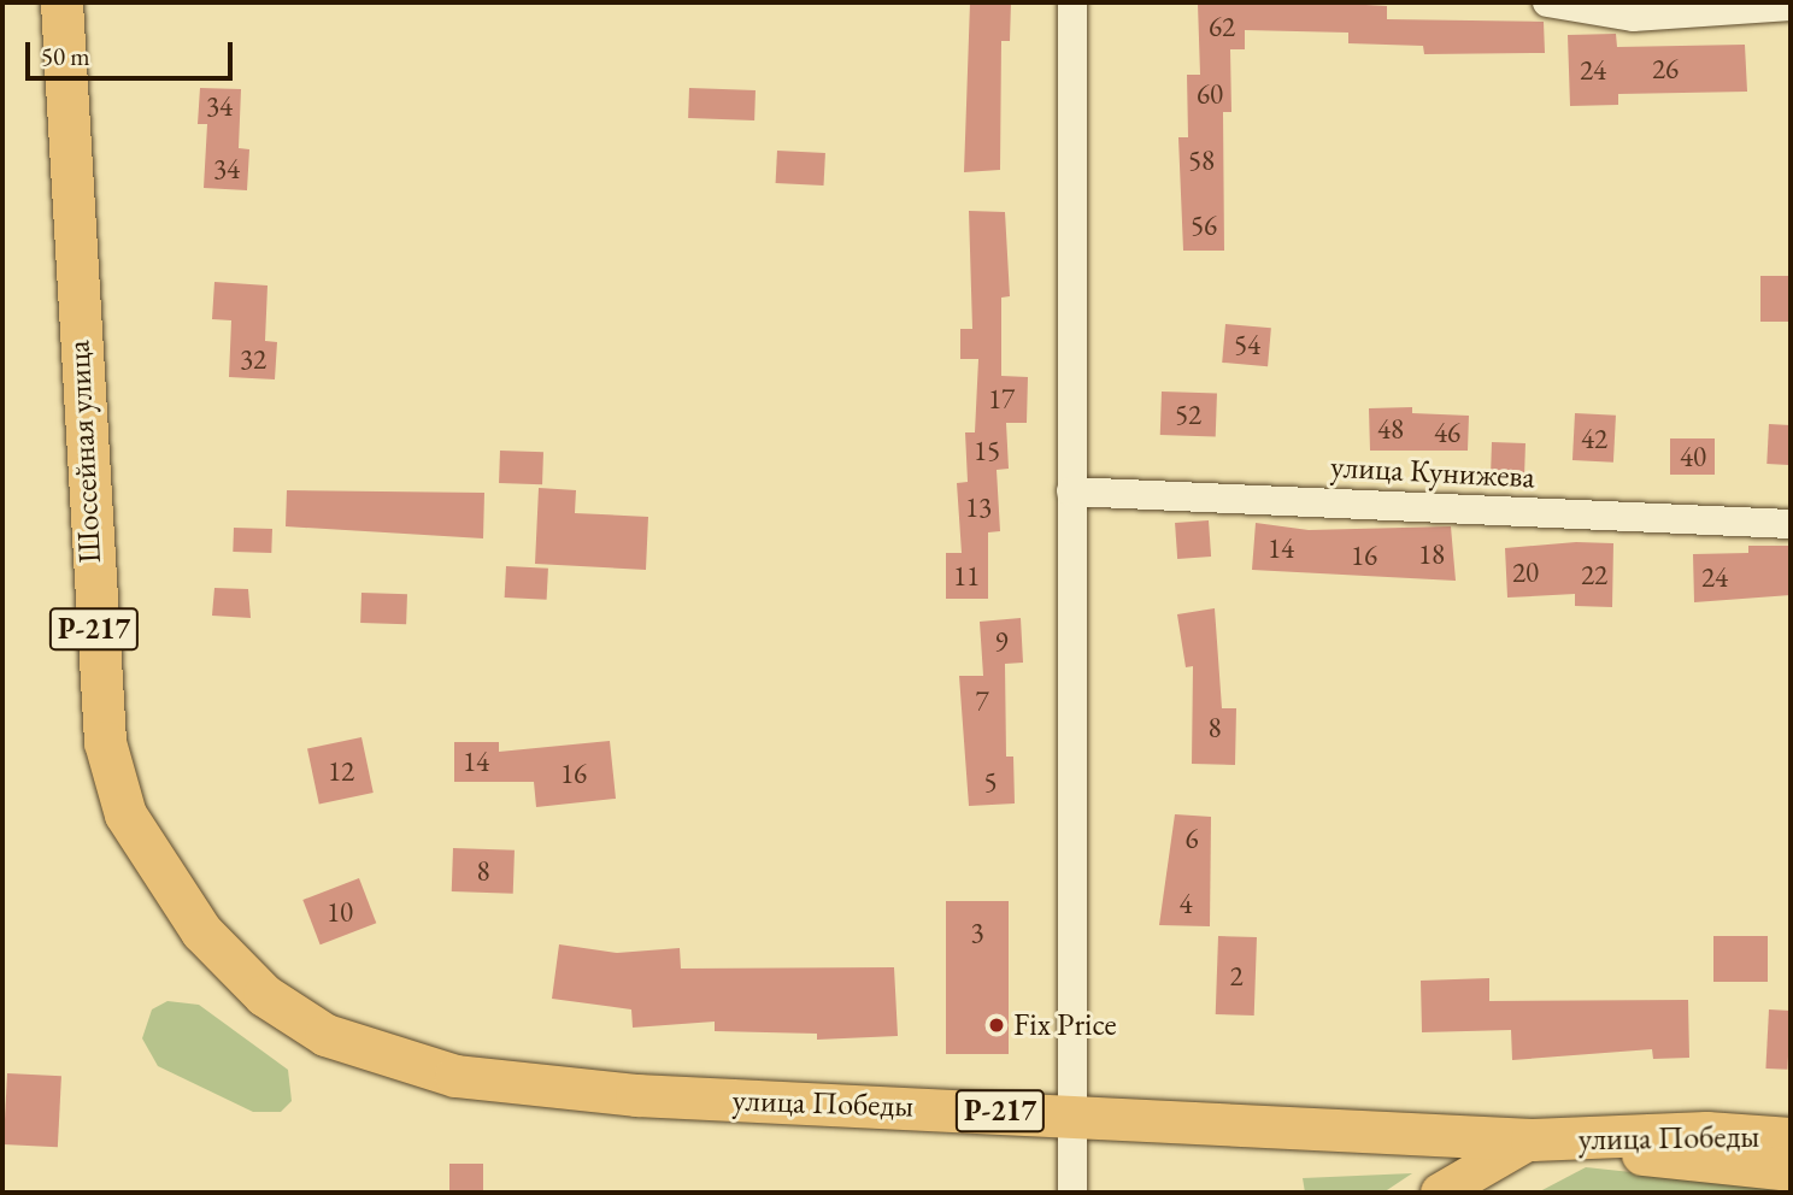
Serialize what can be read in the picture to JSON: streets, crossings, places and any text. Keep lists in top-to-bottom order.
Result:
{
  "streets": {
    "highway": ["Шоссейная улица", "Р-217", "улица Победы"],
    "street": ["улица Кунижева"]
  },
  "crossings": [
    ["Шоссейная улица", "улица Победы"]
  ],
  "places": ["Fix Price"],
  "house_numbers": [
    "62",
    "26",
    "24",
    "60",
    "34",
    "58",
    "34",
    "56",
    "54",
    "32",
    "17",
    "52",
    "48",
    "46",
    "42",
    "15",
    "40",
    "13",
    "14",
    "18",
    "16",
    "20",
    "22",
    "11",
    "24",
    "9",
    "7",
    "8",
    "14",
    "12",
    "16",
    "5",
    "6",
    "8",
    "4",
    "10",
    "3",
    "2"
  ],
  "scale_bar": "50 m"
}
